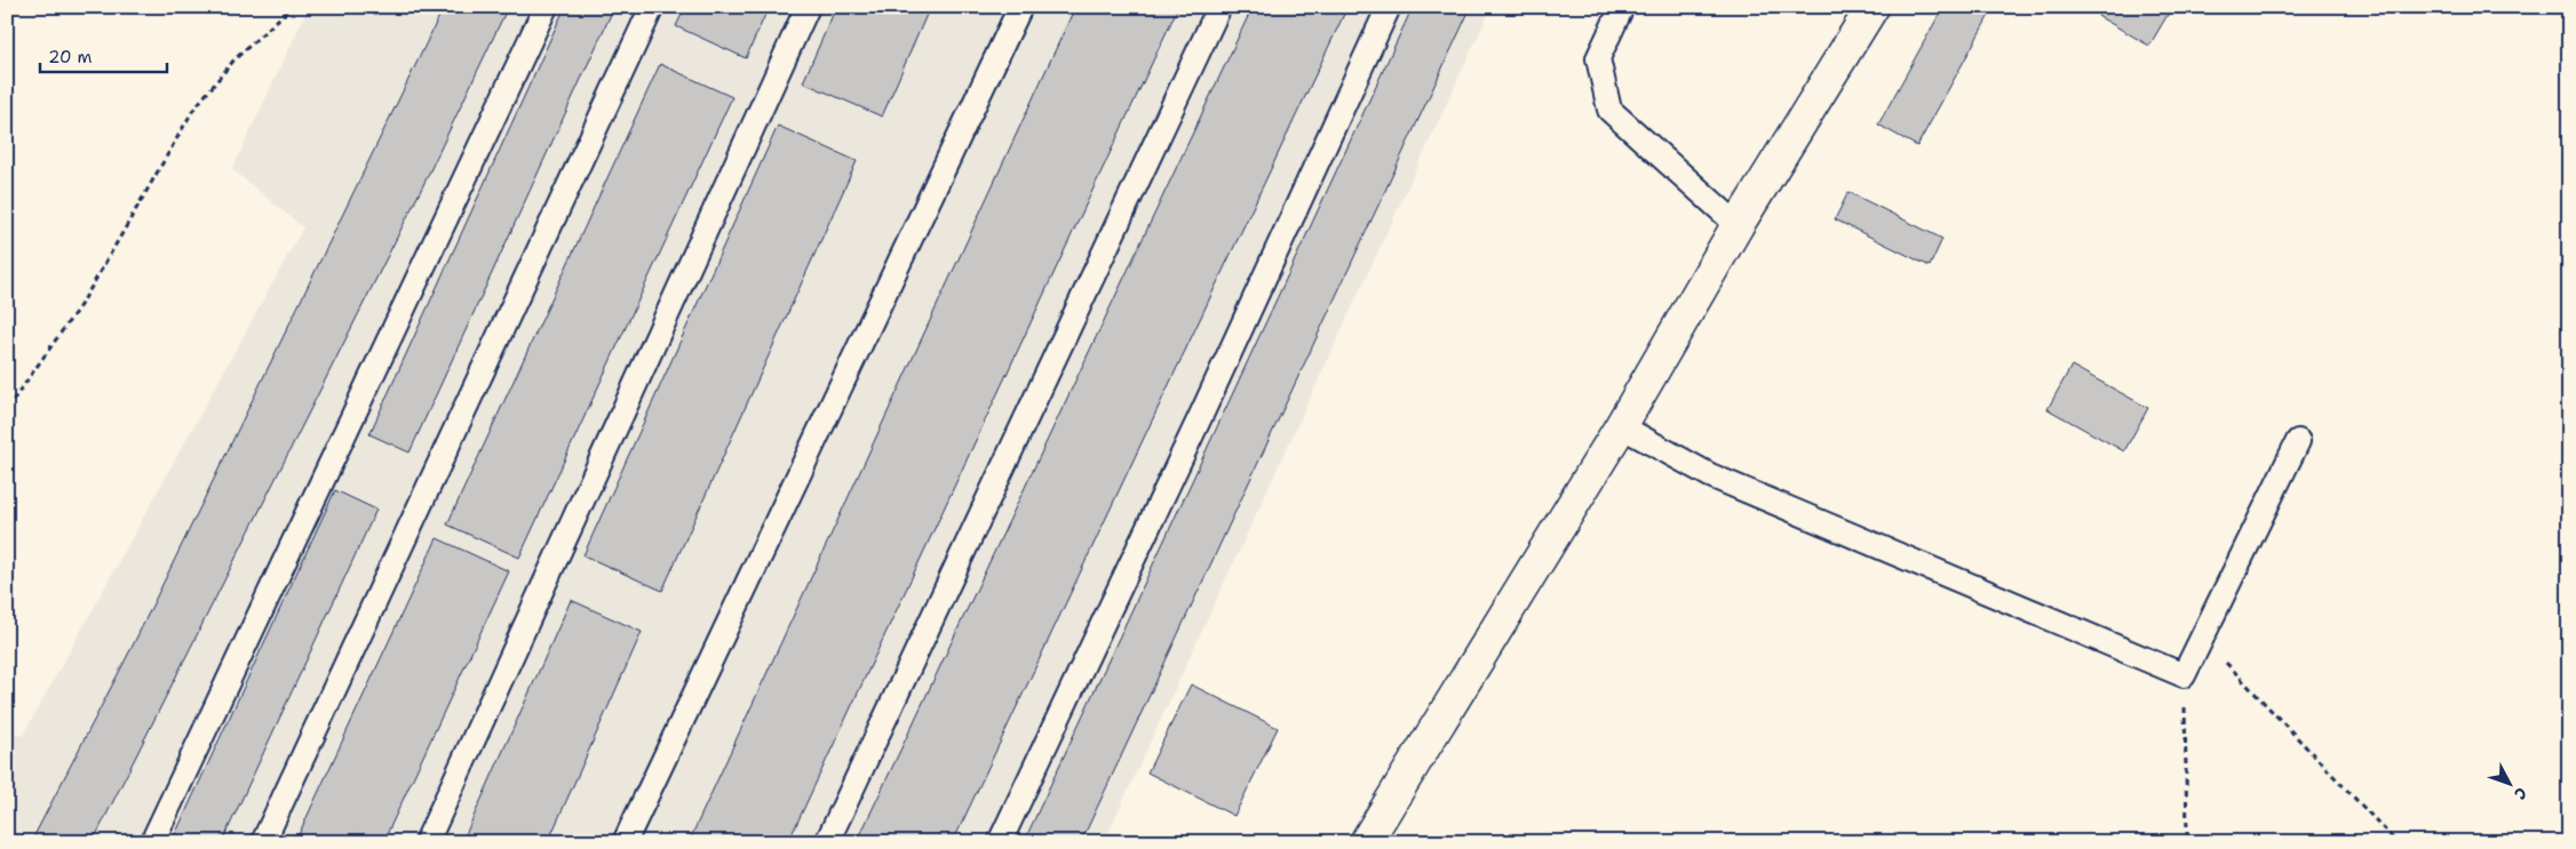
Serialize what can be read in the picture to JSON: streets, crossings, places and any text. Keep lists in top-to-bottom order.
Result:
{
  "scale_bar": "20 m",
  "north": "bottom right"
}
